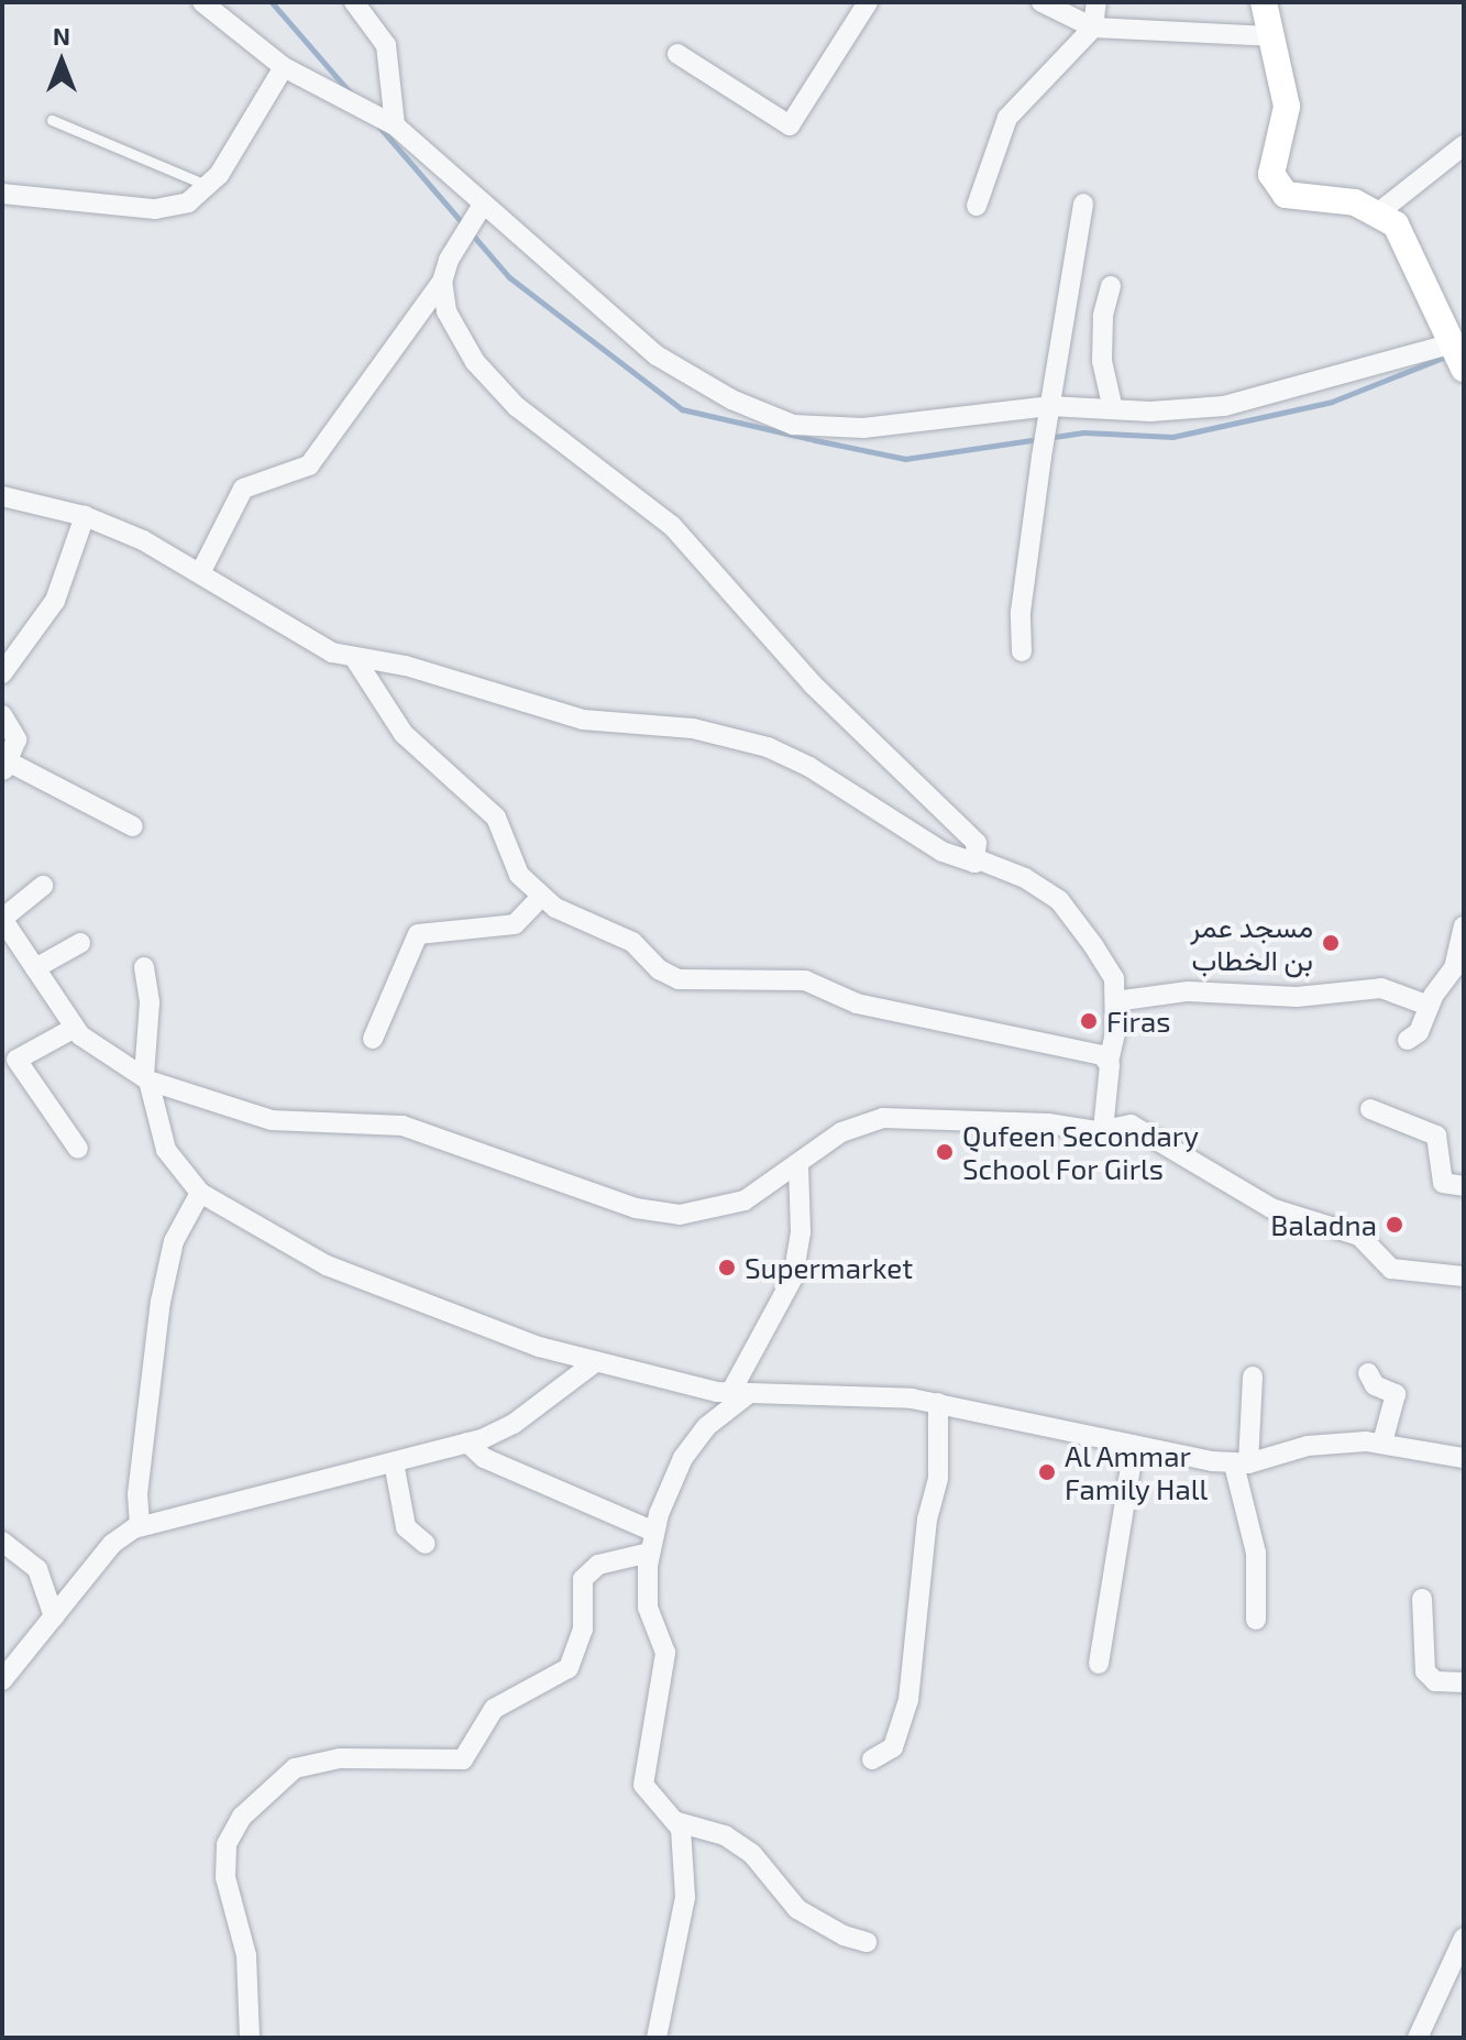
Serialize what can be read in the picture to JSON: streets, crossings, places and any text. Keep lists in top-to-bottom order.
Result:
{
  "places": [
    "مسجد عمر بن الخطاب",
    "Firas",
    "Qufeen Secondary School For Girls",
    "Baladna",
    "Supermarket",
    "Al Ammar Family Hall"
  ],
  "north": "top"
}
